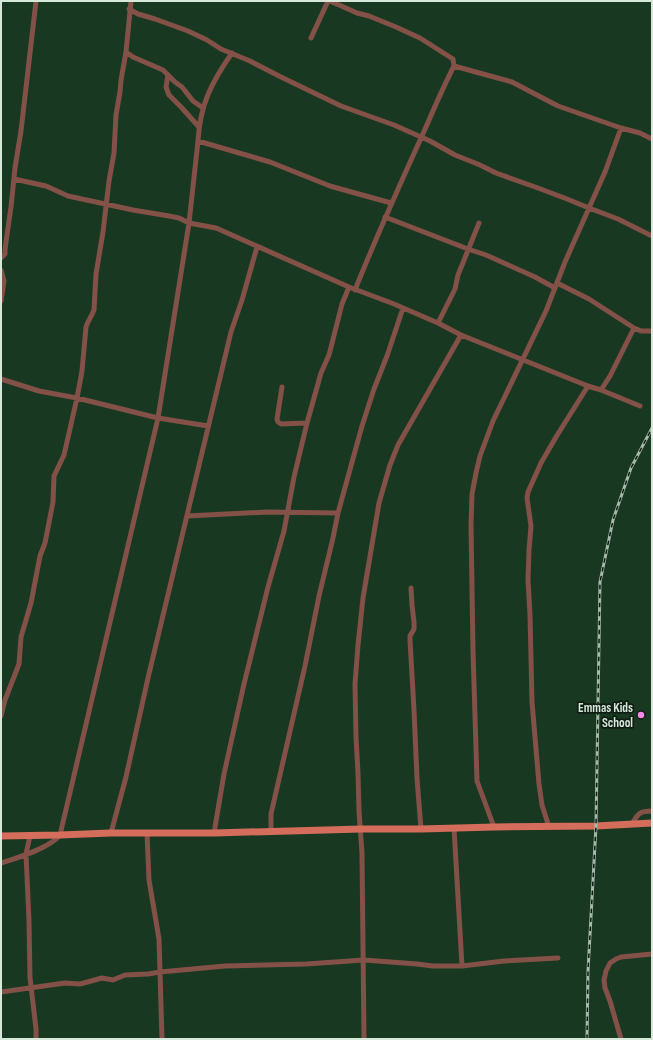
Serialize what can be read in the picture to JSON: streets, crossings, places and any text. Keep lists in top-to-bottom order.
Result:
{
  "places": ["Emmas Kids School"]
}
